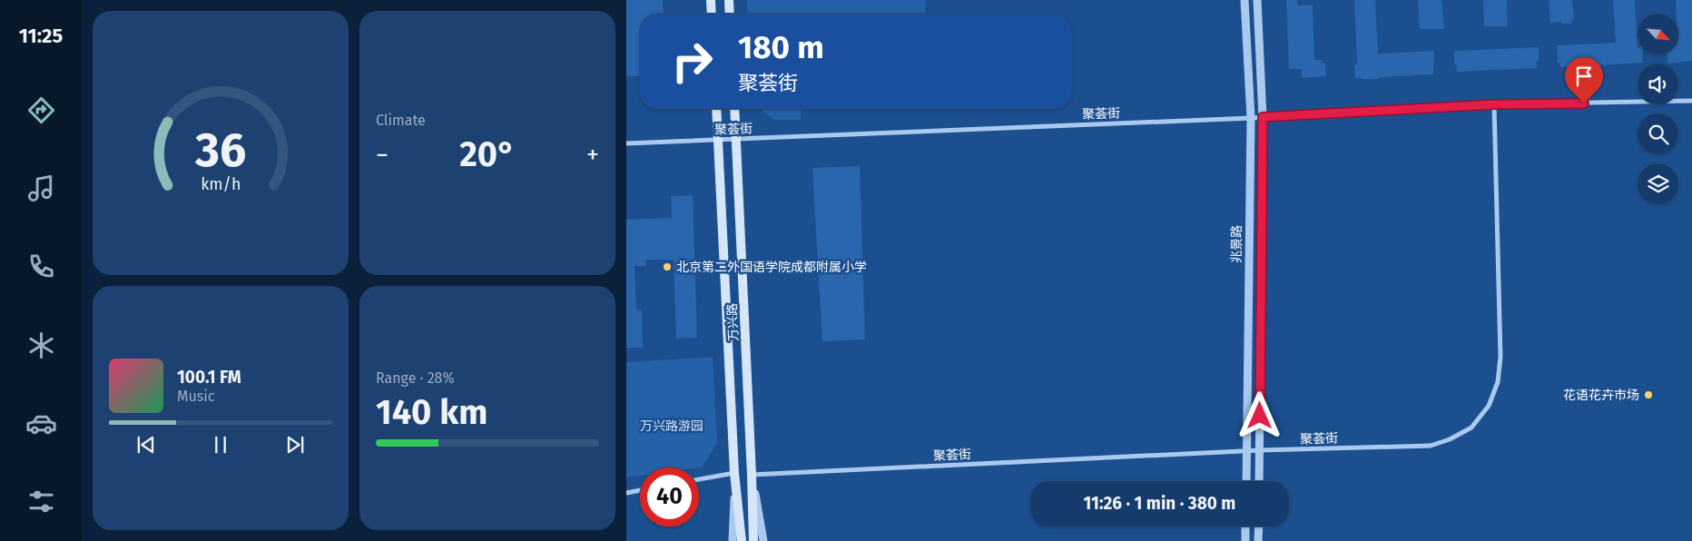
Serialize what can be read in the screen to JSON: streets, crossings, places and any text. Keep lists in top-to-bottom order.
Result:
{
  "streets": {
    "main road": ["万兴路"],
    "street": ["聚荟街", "兆景路"]
  },
  "crossings": [
    ["聚荟街", "兆景路"],
    ["聚荟街", "万兴路"]
  ],
  "parks": ["万兴路游园"],
  "places": ["北京第二外国语学院成都附属小学", "花语花卉市场"],
  "north": "bottom right",
  "page": {
    "tabs": "11:25",
    "tile": [
      "Climate",
      ["Range · 28%", "140 km"]
    ],
    "turn": ["180 m", "聚荟街"],
    "heat": ["−", "20°", "+"],
    "song": ["100.1 FM", "Music"],
    "limit": "40",
    "trip": "11:26 · 1 min · 380 m",
    "gauge": ["36", "km/h"]
  }
}
